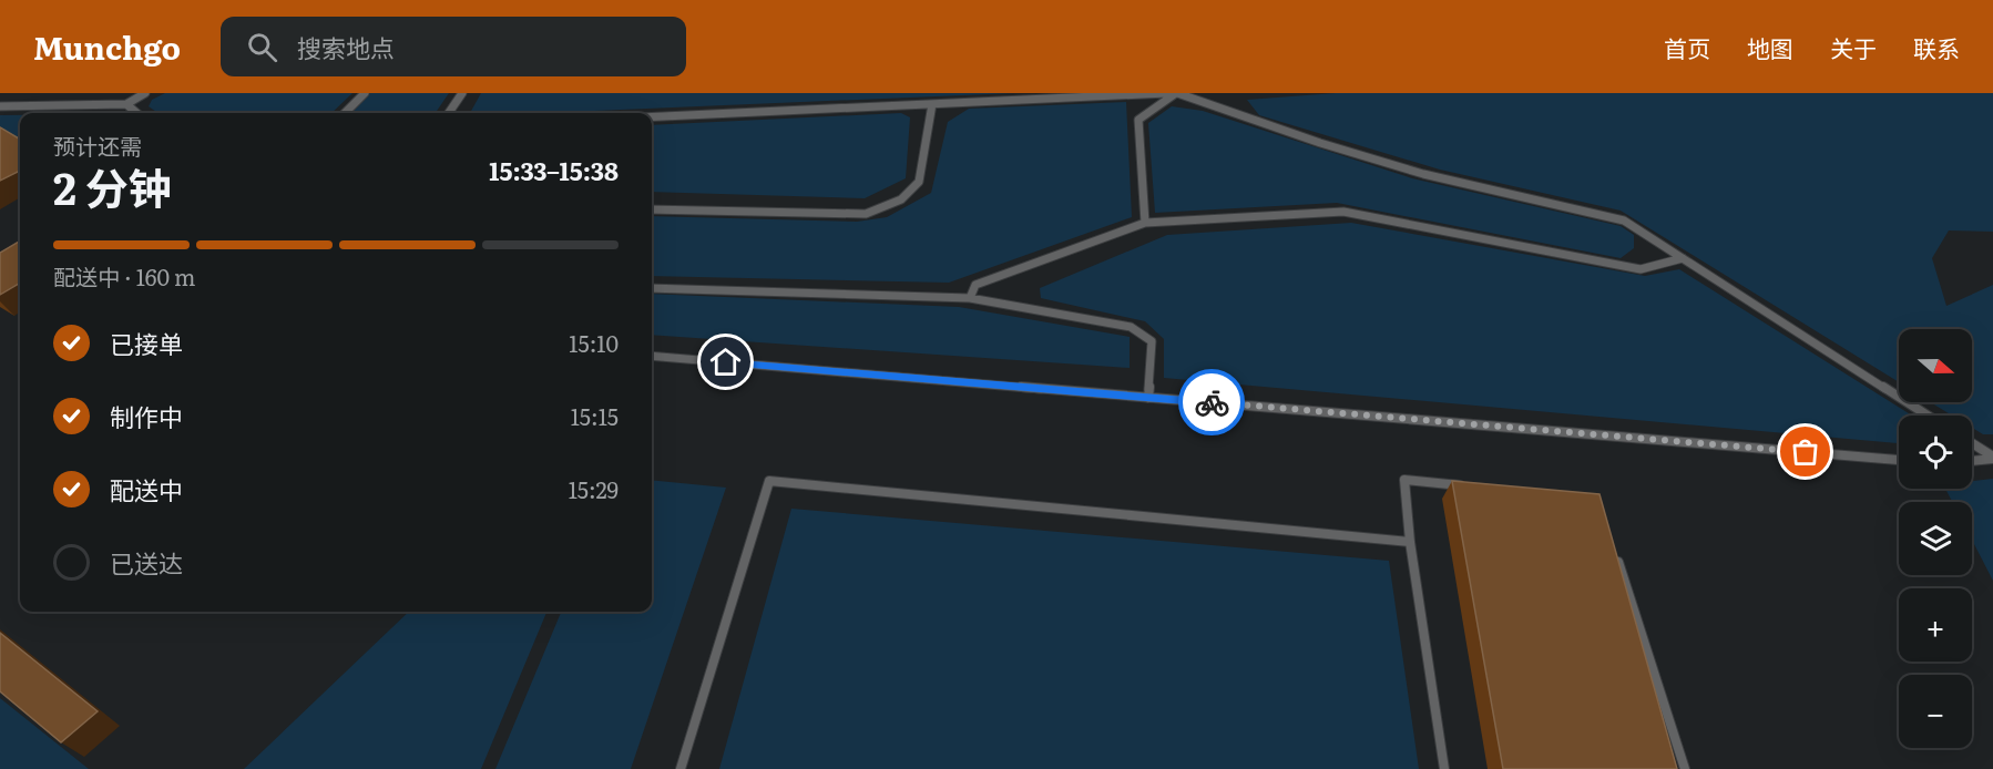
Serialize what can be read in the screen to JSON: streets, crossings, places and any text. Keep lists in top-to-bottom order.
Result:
{
  "north": "right",
  "page": {
    "header": "Munchgo",
    "search": "搜索地点",
    "nav": [
      "首页",
      "地图",
      "关于",
      "联系"
    ],
    "heading": ["2 分钟", "预计还需", "15:33–15:38"],
    "bar": "配送中 · 160 m",
    "list": [
      ["已接单", "15:10"],
      ["制作中", "15:15"],
      ["配送中", "15:29"],
      "已送达"
    ],
    "map_buttons": ["+", "−"]
  }
}
